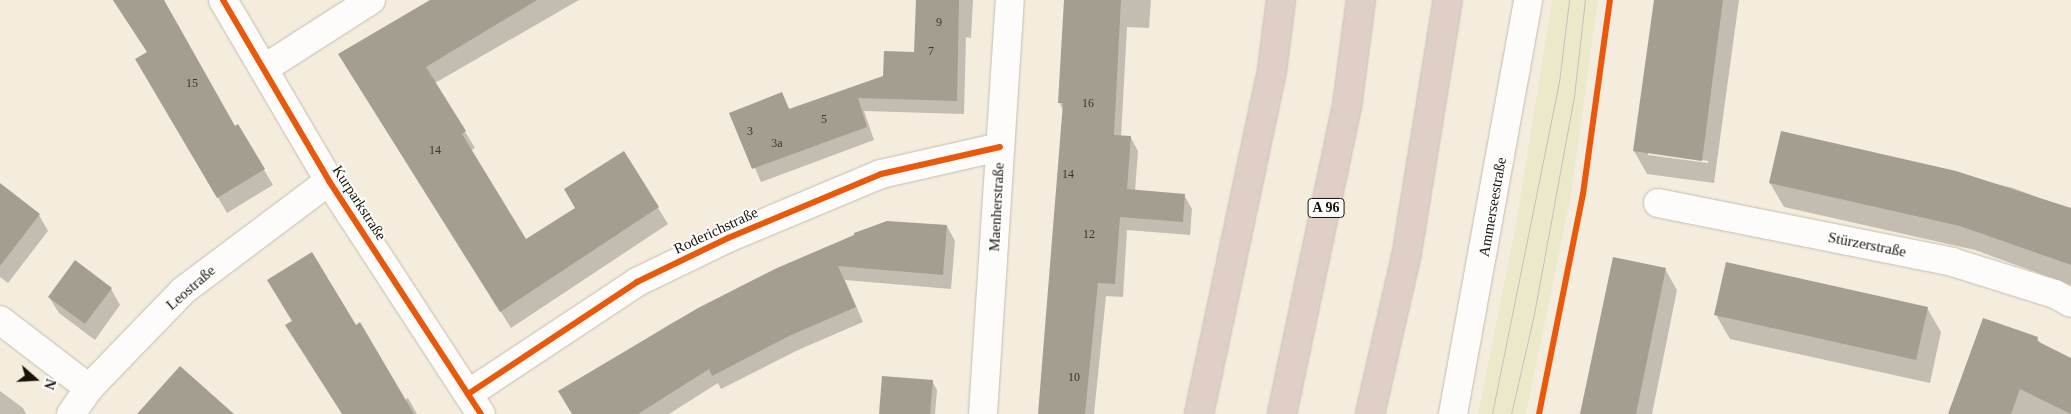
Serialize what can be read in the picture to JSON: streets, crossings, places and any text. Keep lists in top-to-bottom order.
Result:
{
  "streets": {
    "highway": ["A 96"],
    "street": [
      "Kurparkstraße",
      "Maenherstraße",
      "Ammerseestraße",
      "Roderichstraße",
      "Stürzerstraße",
      "Leostraße"
    ]
  },
  "crossings": [
    ["Kurparkstraße", "Roderichstraße"],
    ["Kurparkstraße", "Leostraße"],
    ["Maenherstraße", "Roderichstraße"]
  ],
  "house_numbers": [
    "9",
    "7",
    "15",
    "16",
    "5",
    "3",
    "3a",
    "14",
    "14",
    "12",
    "10"
  ],
  "north": "right"
}
